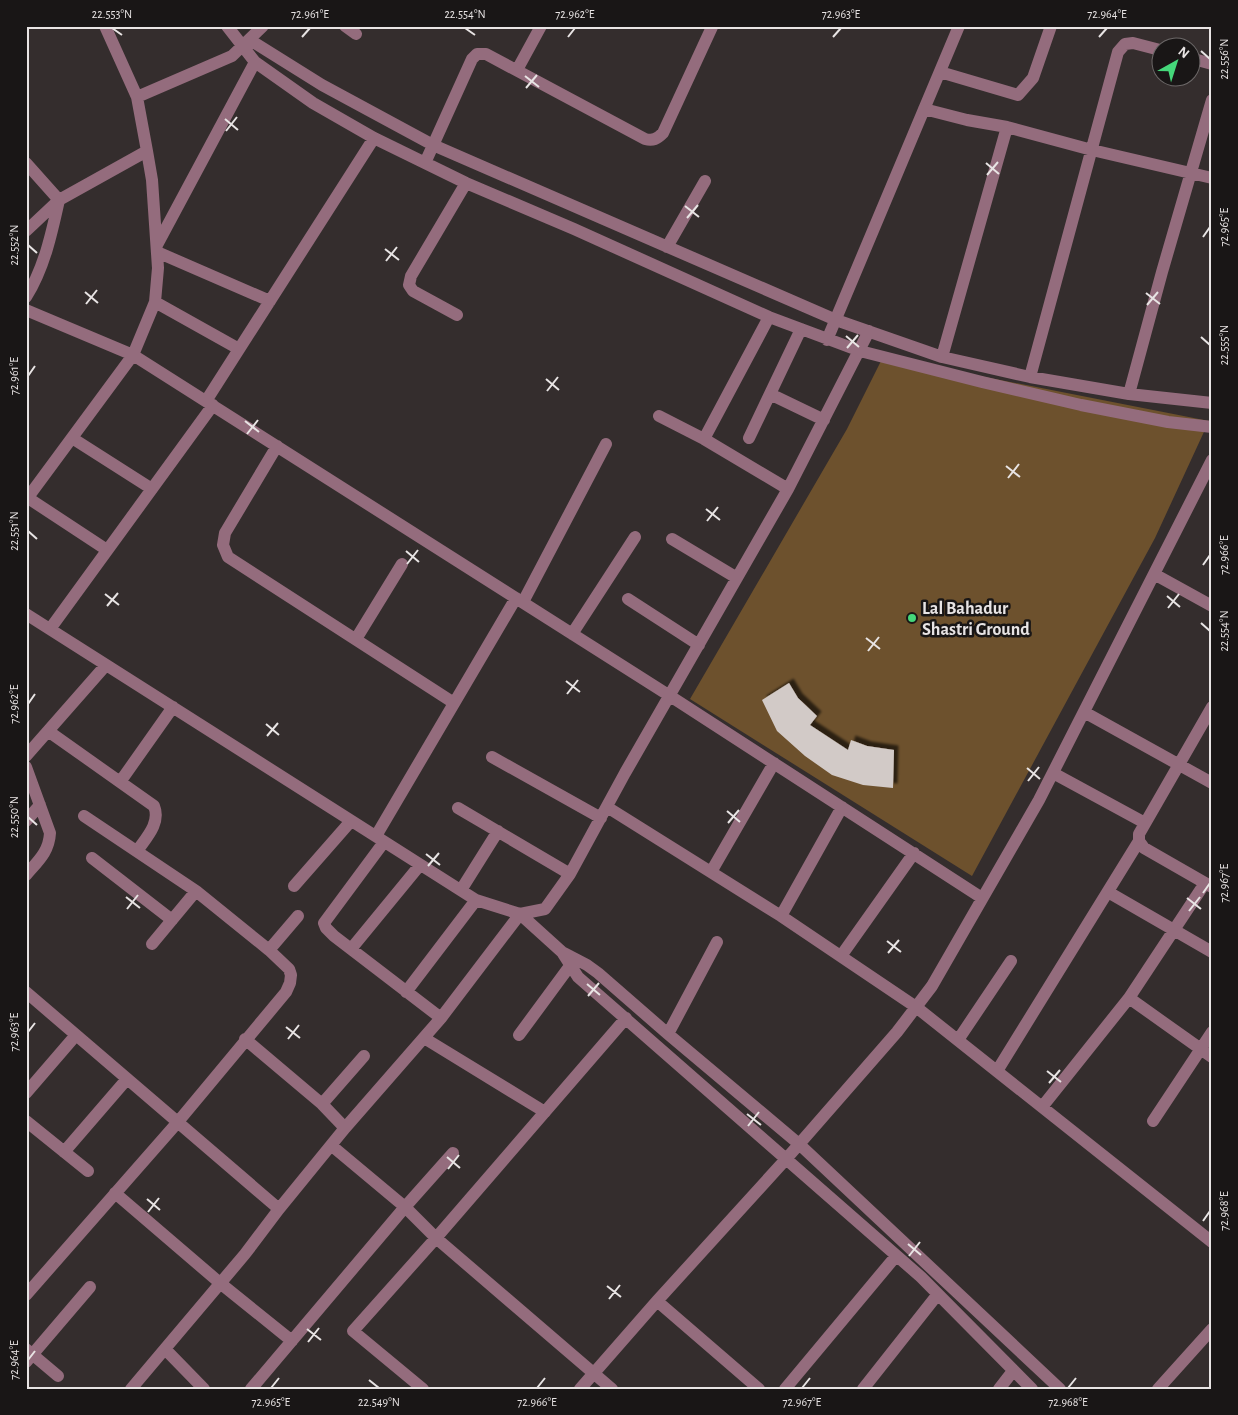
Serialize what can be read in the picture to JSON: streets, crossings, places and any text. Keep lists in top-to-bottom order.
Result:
{
  "places": ["Lal Bahadur Shastri Ground"],
  "north": "top right",
  "coordinates": [
    "22.553°N",
    "72.961°E",
    "22.554°N",
    "72.962°E",
    "72.963°E",
    "72.964°E",
    "22.556°N",
    "72.965°E",
    "22.552°N",
    "22.555°N",
    "22.551°N",
    "72.966°E",
    "22.550°N",
    "72.967°E",
    "72.968°E",
    "22.549°N"
  ]
}
